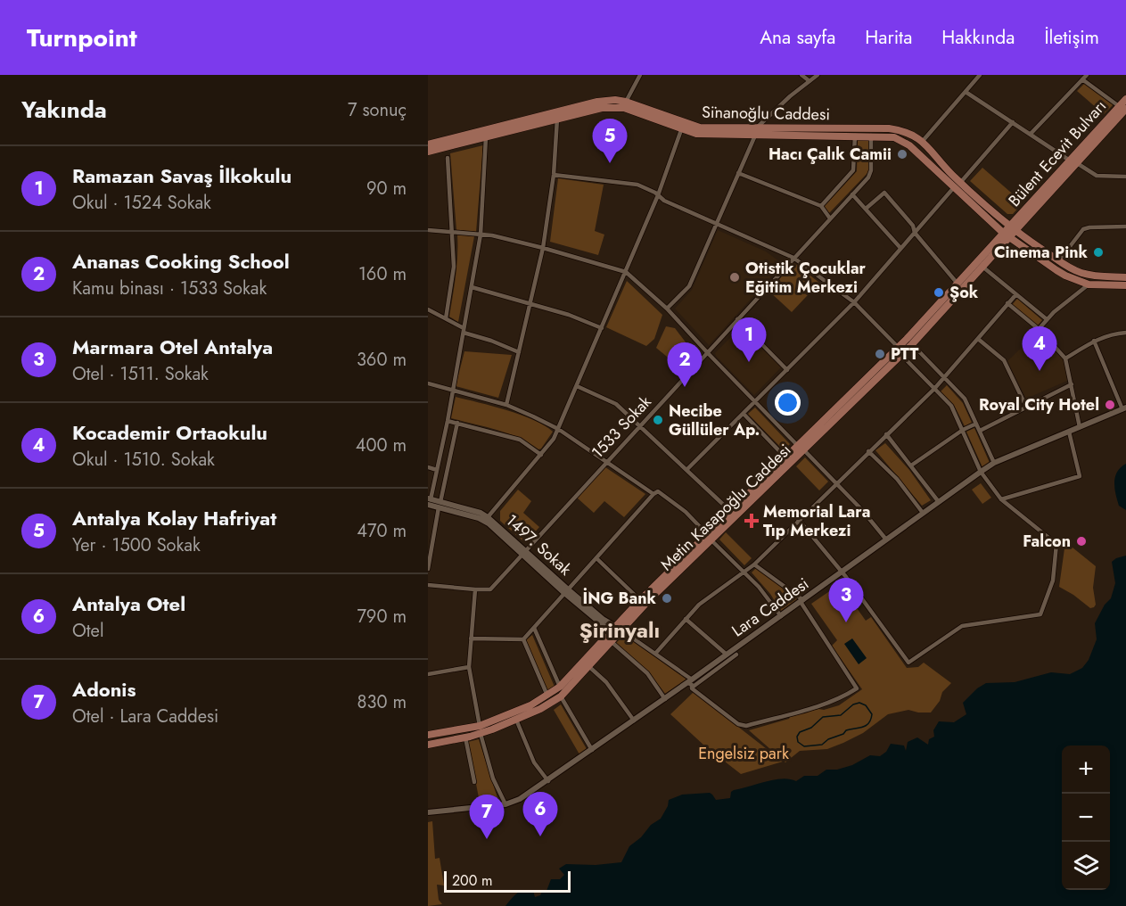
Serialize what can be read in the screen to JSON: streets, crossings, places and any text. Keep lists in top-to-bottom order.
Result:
{
  "streets": {
    "main road": ["Si̇nanoğlu Caddesi", "Bülent Ecevit Bulvarı", "Metin Kasapoğlu Caddesi"],
    "street": ["1533 Sokak", "1497. Sokak", "Lara Caddesi"]
  },
  "crossings": [
    ["Si̇nanoğlu Caddesi", "Bülent Ecevit Bulvarı"],
    ["Si̇nanoğlu Caddesi", "1533 Sokak"],
    ["Si̇nanoğlu Caddesi", "Metin Kasapoğlu Caddesi"],
    ["Bülent Ecevit Bulvarı", "Metin Kasapoğlu Caddesi"],
    ["1533 Sokak", "1497. Sokak"],
    ["Metin Kasapoğlu Caddesi", "1497. Sokak"]
  ],
  "districts": ["Şirinyalı"],
  "parks": ["Engelsiz park"],
  "places": {
    "other": [
      "Hacı Çalık Camii",
      "Cinema Pink",
      "Otistik Çocuklar Eğitim Merkezi",
      "Şok",
      "PTT",
      "Royal City Hotel",
      "Necibe Güllüler Ap.",
      "Falcon",
      "İNG Bank"
    ],
    "health": ["Memorial Lara Tıp Merkezi"]
  },
  "scale_bar": "200 m",
  "page": {
    "header": "Turnpoint",
    "nav": [
      "Ana sayfa",
      "Harita",
      "Hakkında",
      "İletişim"
    ],
    "heading": ["Yakında", "7 sonuç"],
    "pins": [
      "5",
      "1",
      "4",
      "2",
      "3",
      "6",
      "7"
    ],
    "list": [
      {
        "mark": "1",
        "name": "Ramazan Savaş İlkokulu",
        "note": "Okul · 1524 Sokak",
        "value": "90 m"
      },
      {
        "mark": "2",
        "name": "Ananas Cooking School",
        "note": "Kamu binası · 1533 Sokak",
        "value": "160 m"
      },
      {
        "mark": "3",
        "name": "Marmara Otel Antalya",
        "note": "Otel · 1511. Sokak",
        "value": "360 m"
      },
      {
        "mark": "4",
        "name": "Kocademir Ortaokulu",
        "note": "Okul · 1510. Sokak",
        "value": "400 m"
      },
      {
        "mark": "5",
        "name": "Antalya Kolay Hafriyat",
        "note": "Yer · 1500 Sokak",
        "value": "470 m"
      },
      {
        "mark": "6",
        "name": "Antalya Otel",
        "note": "Otel",
        "value": "790 m"
      },
      {
        "mark": "7",
        "name": "Adonis",
        "note": "Otel · Lara Caddesi",
        "value": "830 m"
      }
    ],
    "map_buttons": ["+", "−"],
    "scale": "200 m"
  }
}
